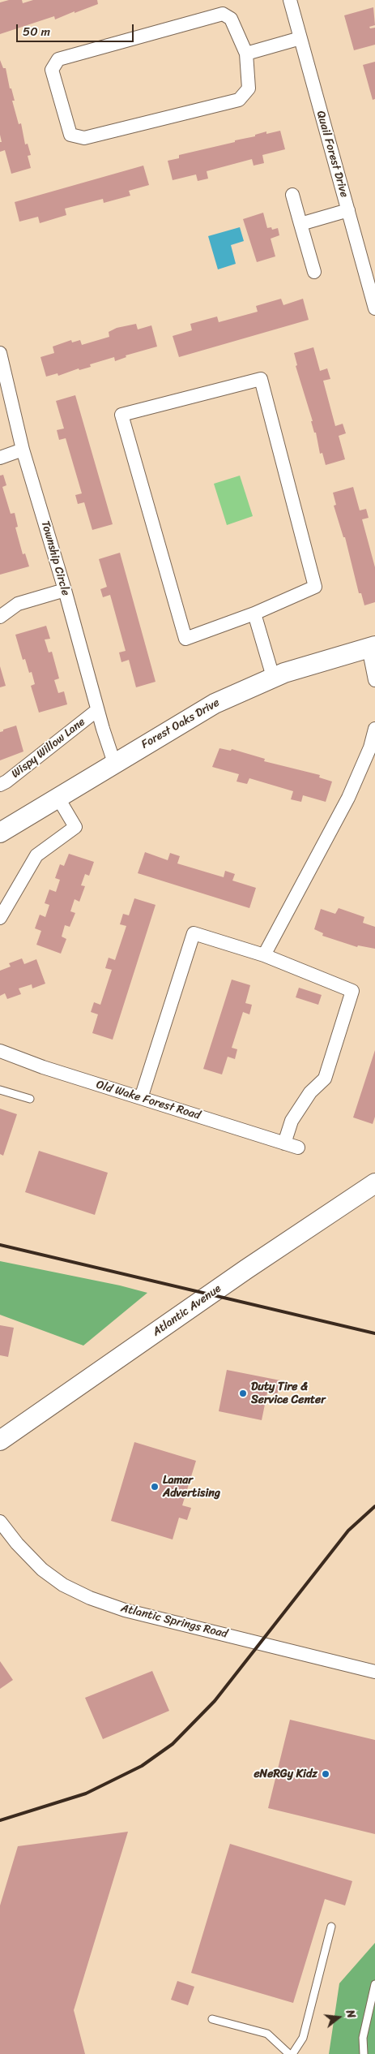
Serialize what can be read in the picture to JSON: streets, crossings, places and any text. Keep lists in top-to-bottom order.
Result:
{
  "streets": {
    "main road": ["Forest Oaks Drive", "Atlantic Avenue"],
    "street": [
      "Quail Forest Drive",
      "Township Circle",
      "Wispy Willow Lane",
      "Old Wake Forest Road",
      "Atlantic Springs Road"
    ]
  },
  "crossings": [
    ["Township Circle", "Forest Oaks Drive"],
    ["Township Circle", "Wispy Willow Lane"]
  ],
  "places": ["Duty Tire & Service Center", "Lamar Advertising", "eNeRGy Kidz"],
  "scale_bar": "50 m",
  "north": "right"
}
